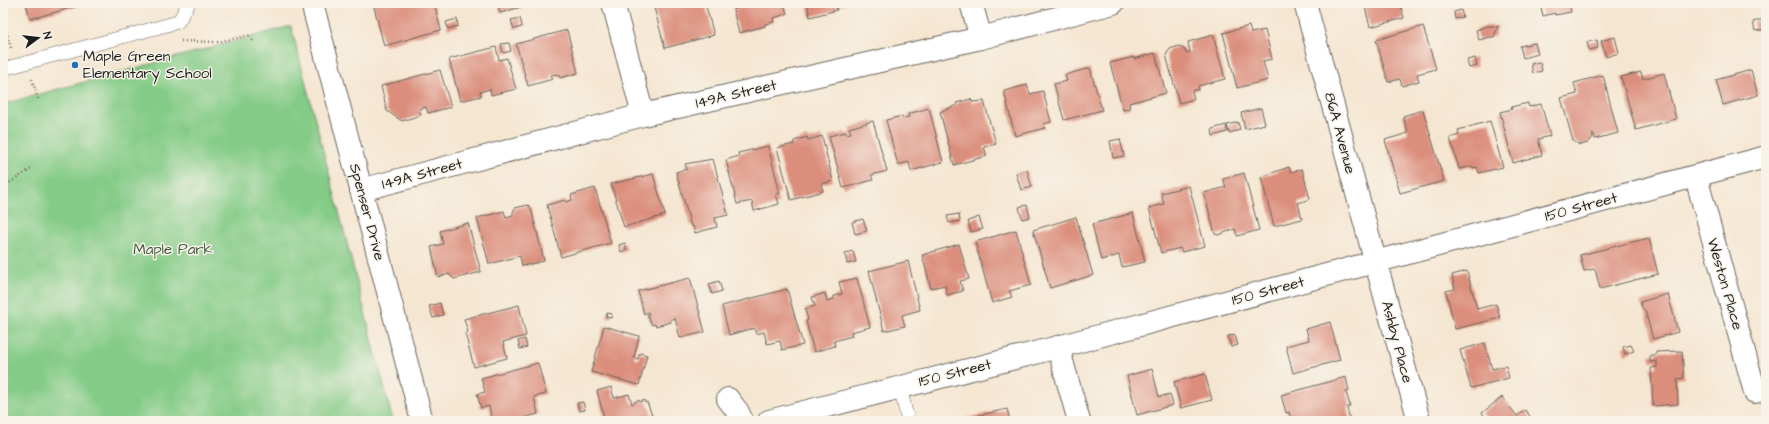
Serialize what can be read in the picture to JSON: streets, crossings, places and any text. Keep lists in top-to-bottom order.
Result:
{
  "streets": {
    "street": [
      "149A Street",
      "86A Avenue",
      "150 Street",
      "Spenser Drive",
      "Weston Place",
      "Ashby Place"
    ]
  },
  "crossings": [
    ["149A Street", "Spenser Drive"],
    ["86A Avenue", "150 Street"],
    ["86A Avenue", "Ashby Place"],
    ["150 Street", "Weston Place"],
    ["150 Street", "Ashby Place"]
  ],
  "parks": ["Maple Park"],
  "places": ["Maple Green Elementary School"],
  "north": "right"
}
